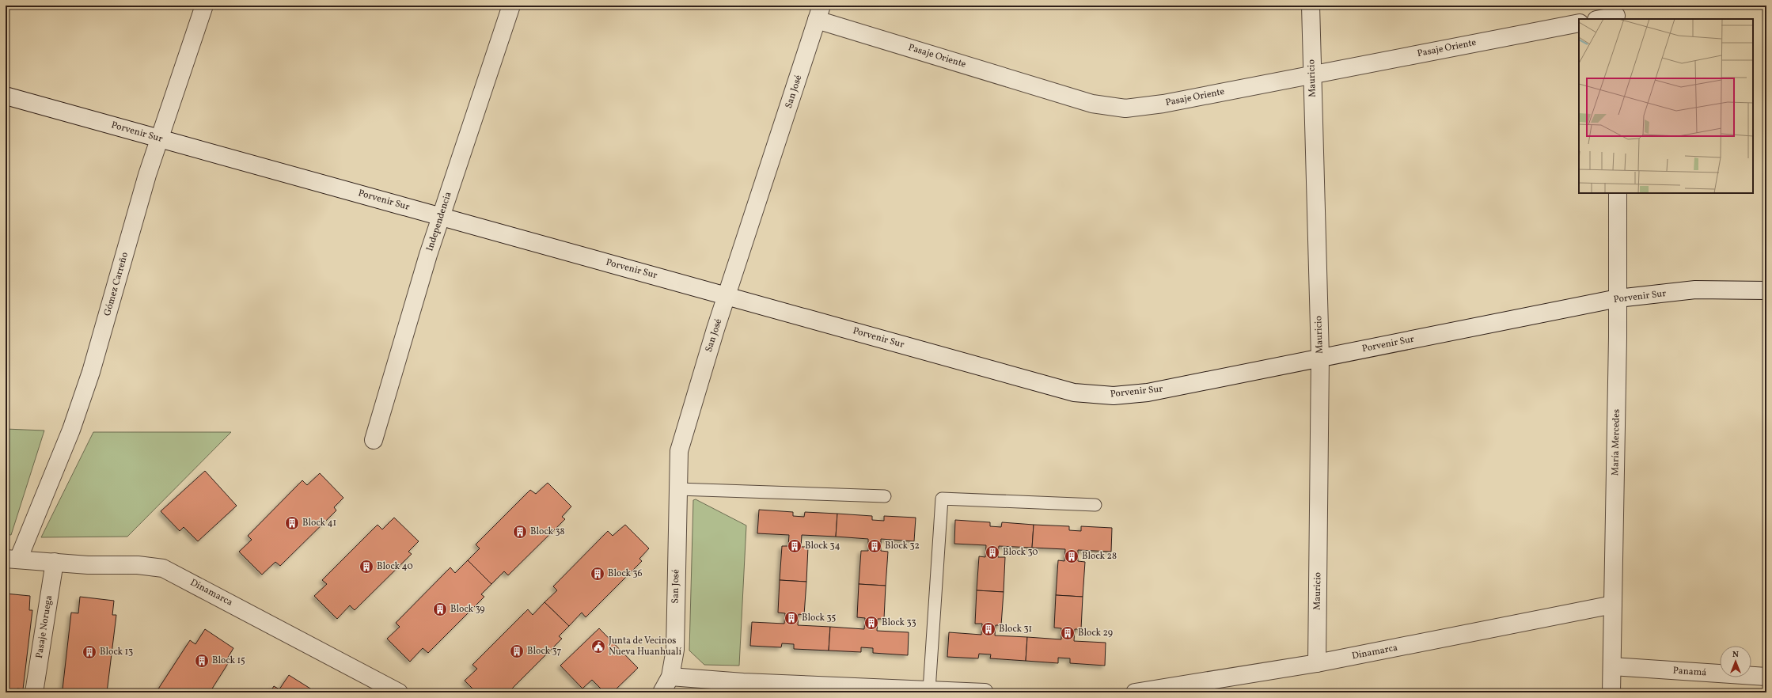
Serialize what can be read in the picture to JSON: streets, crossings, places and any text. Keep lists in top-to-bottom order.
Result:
{
  "streets": {
    "street": [
      "Pasaje Oriente",
      "Mauricio",
      "San José",
      "Porvenir Sur",
      "Independencia",
      "Gómez Carreño",
      "María Mercedes",
      "Dinamarca",
      "Pasaje Noruega",
      "Panamá"
    ]
  },
  "crossings": [
    ["Pasaje Oriente", "Mauricio"],
    ["Pasaje Oriente", "San José"],
    ["Mauricio", "Porvenir Sur"],
    ["Mauricio", "Dinamarca"],
    ["San José", "Porvenir Sur"],
    ["Porvenir Sur", "Independencia"],
    ["Porvenir Sur", "Gómez Carreño"],
    ["Porvenir Sur", "María Mercedes"],
    ["Gómez Carreño", "Dinamarca"],
    ["María Mercedes", "Dinamarca"],
    ["María Mercedes", "Panamá"],
    ["Dinamarca", "Pasaje Noruega"]
  ],
  "places": {
    "building": [
      "Block 41",
      "Block 38",
      "Block 34",
      "Block 32",
      "Block 30",
      "Block 28",
      "Block 40",
      "Block 36",
      "Block 39",
      "Block 35",
      "Block 33",
      "Block 31",
      "Block 29",
      "Block 37",
      "Block 13",
      "Block 15"
    ],
    "public building": ["Junta de Vecinos Nueva Huanhualí"]
  },
  "north": "top"
}
